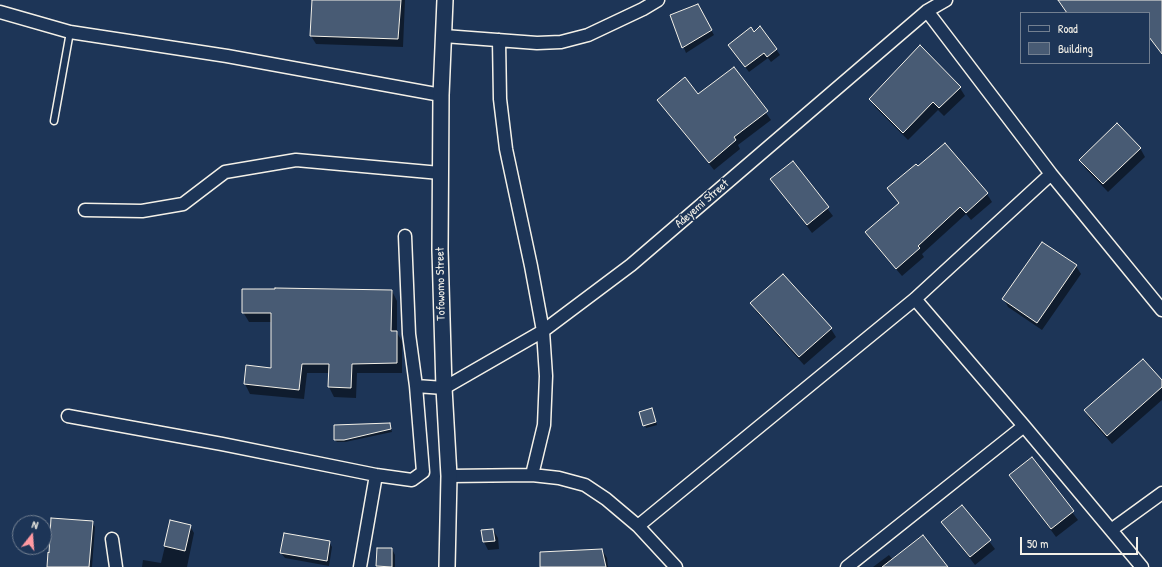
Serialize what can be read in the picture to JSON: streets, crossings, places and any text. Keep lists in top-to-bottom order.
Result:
{
  "streets": {
    "street": ["Adeyemi Street", "Tofowomo Street"]
  },
  "crossings": [
    ["Adeyemi Street", "Tofowomo Street"]
  ],
  "legend": ["Road", "Building"],
  "scale_bar": "50 m",
  "north": "top"
}
